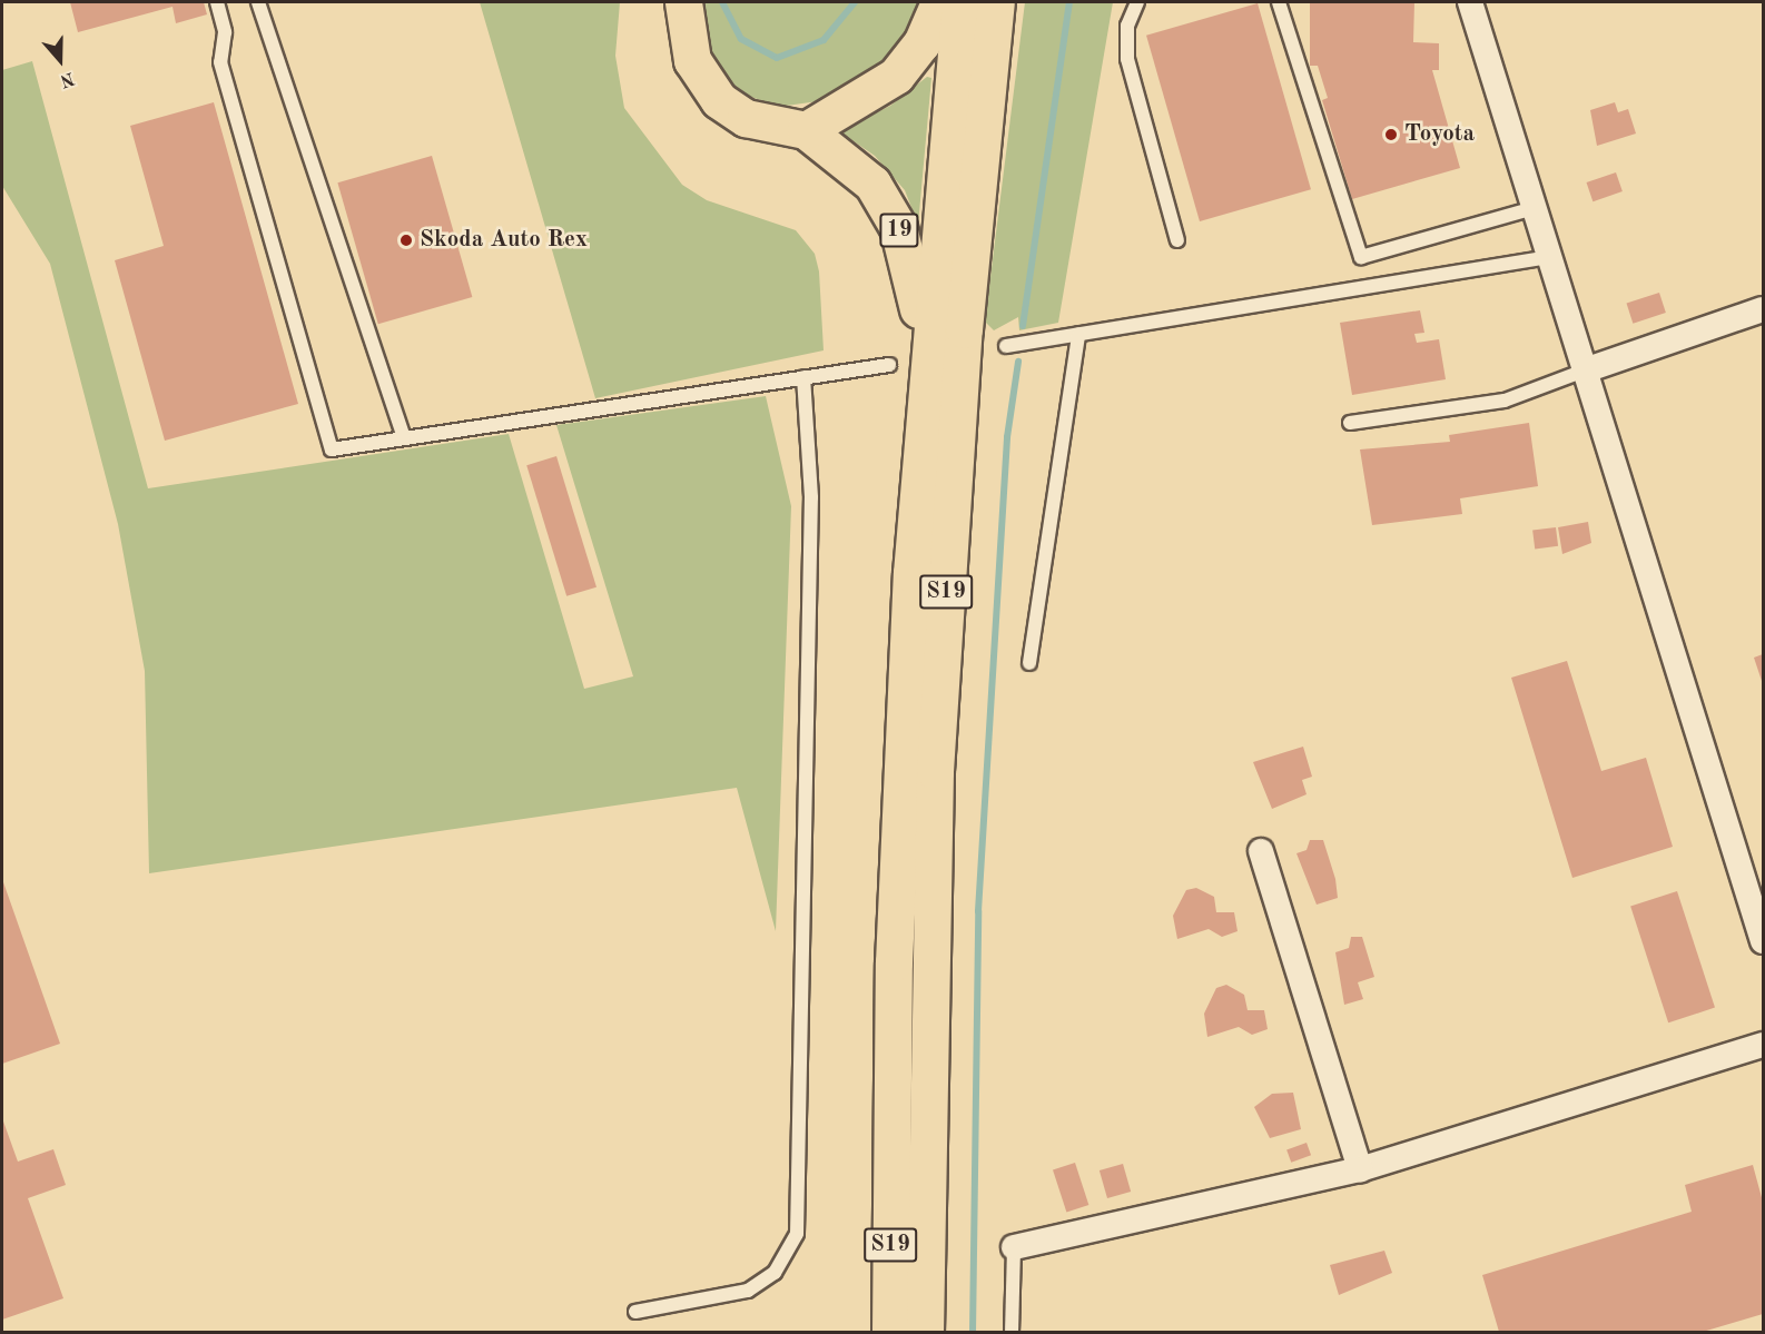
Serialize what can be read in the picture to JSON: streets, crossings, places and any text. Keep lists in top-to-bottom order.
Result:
{
  "streets": {
    "highway": ["19", "S19"]
  },
  "crossings": [
    ["19", "S19"]
  ],
  "places": ["Toyota", "Skoda Auto Rex"],
  "north": "bottom"
}
